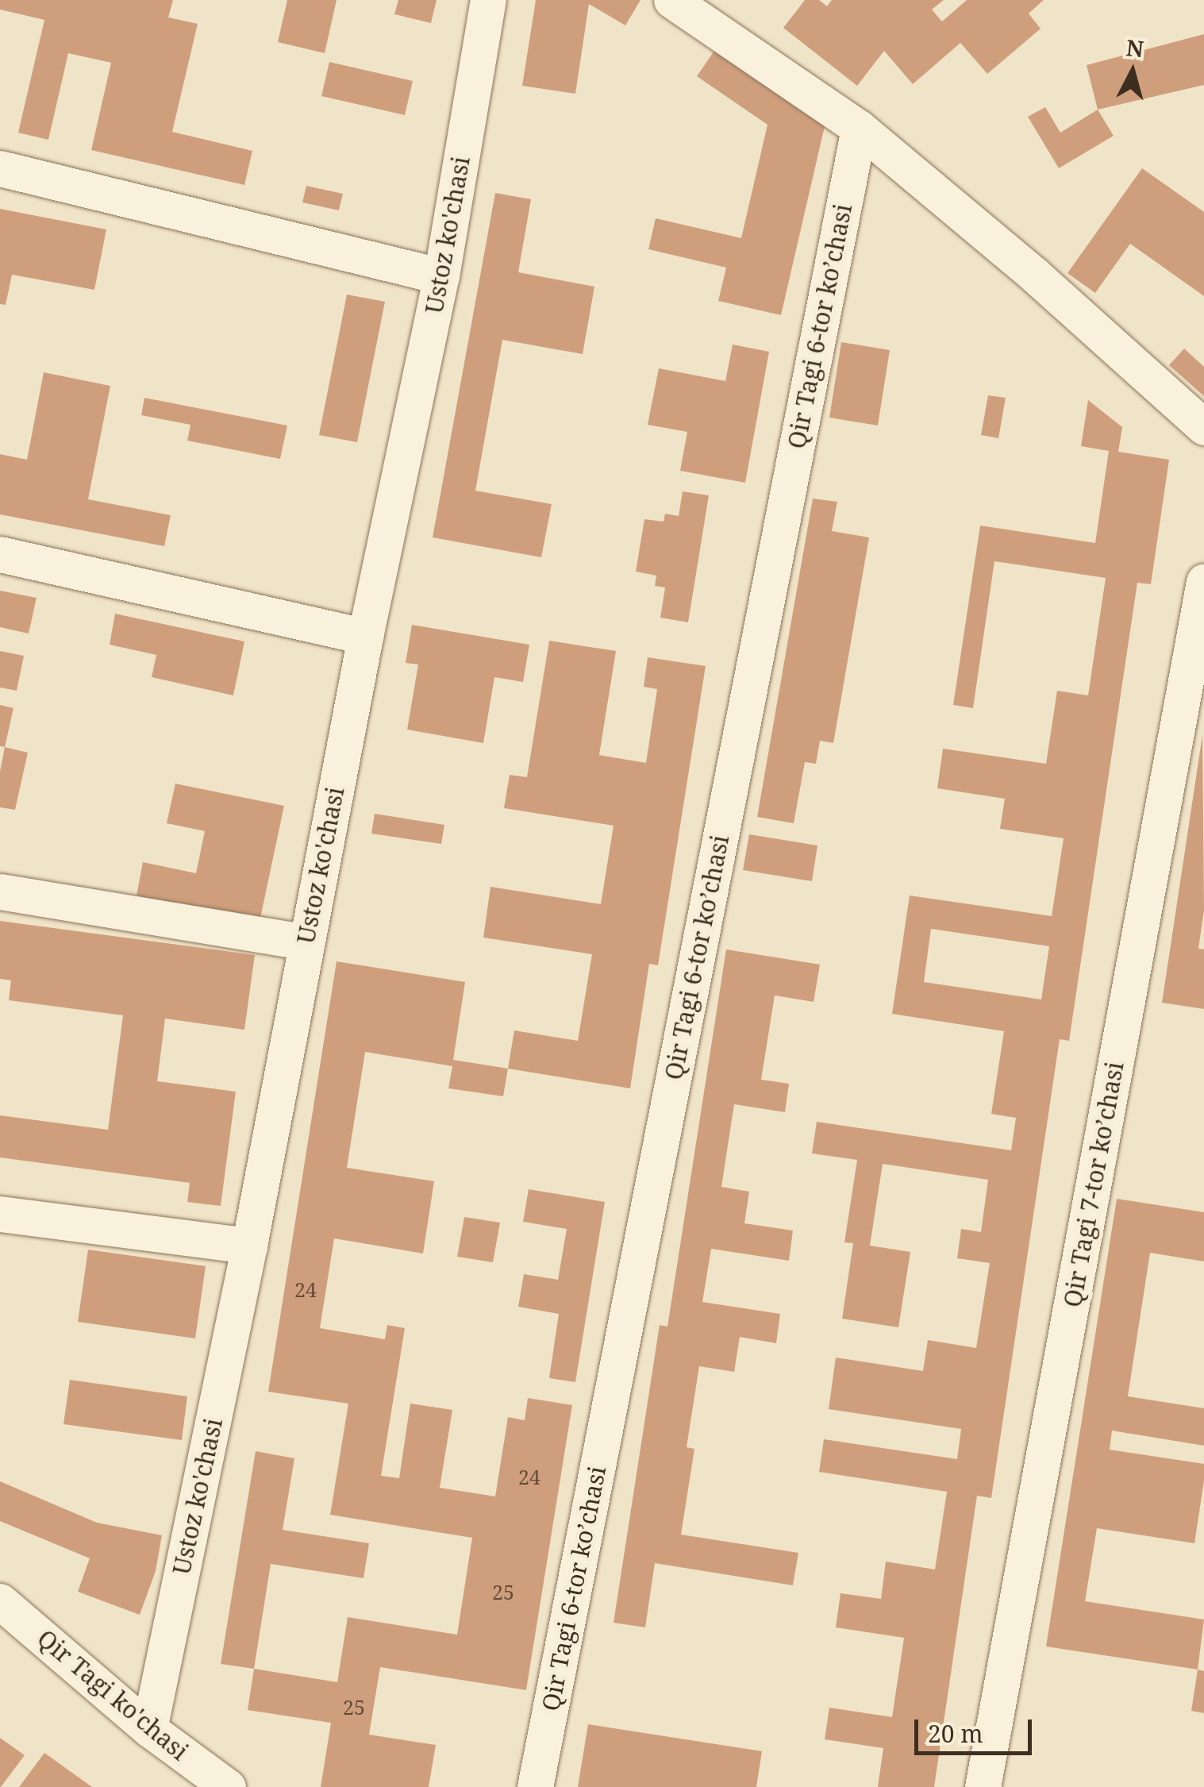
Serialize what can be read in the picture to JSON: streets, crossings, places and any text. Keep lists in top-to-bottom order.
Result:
{
  "streets": {
    "street": [
      "Ustoz ko'chasi",
      "Qir Tagi 6-tor koʼchasi",
      "Qir Tagi 7-tor koʼchasi",
      "Qir Tagi ko'chasi"
    ]
  },
  "crossings": [
    ["Ustoz ko'chasi", "Qir Tagi ko'chasi"]
  ],
  "house_numbers": [
    "24",
    "24",
    "25",
    "25"
  ],
  "scale_bar": "20 m",
  "north": "top"
}
